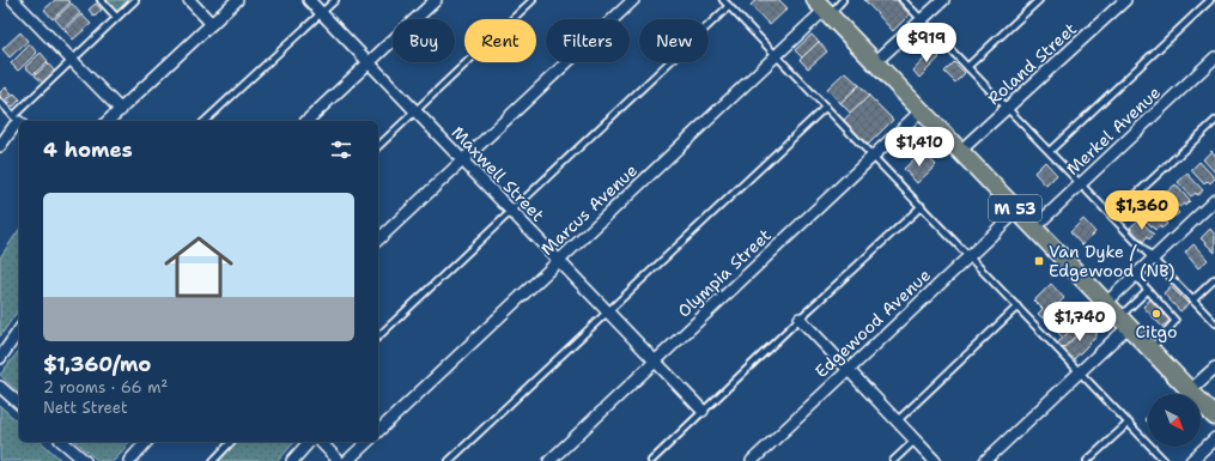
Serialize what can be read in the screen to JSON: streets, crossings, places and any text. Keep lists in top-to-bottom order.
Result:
{
  "streets": {
    "main road": ["M 53"],
    "street": [
      "Roland Street",
      "Merkel Avenue",
      "Maxwell Street",
      "Marcus Avenue",
      "Olympia Street",
      "Edgewood Avenue"
    ]
  },
  "crossings": [
    ["Roland Street", "M 53"],
    ["Merkel Avenue", "M 53"],
    ["Maxwell Street", "Marcus Avenue"],
    ["Maxwell Street", "Olympia Street"],
    ["M 53", "Marcus Avenue"],
    ["M 53", "Olympia Street"],
    ["M 53", "Edgewood Avenue"]
  ],
  "places": {
    "transit": ["Van Dyke / Edgewood (NB)"],
    "other": ["Citgo"]
  },
  "north": "bottom right",
  "page": {
    "chip": [
      "Buy",
      "Rent",
      "Filters",
      "New"
    ],
    "price": [
      "$919",
      "$1,410",
      "$1,360",
      "$1,740"
    ],
    "heading": "4 homes",
    "list": [
      {
        "name": "$1,360/mo",
        "note": "2 rooms · 66 m² · Nett Street"
      }
    ]
  }
}
